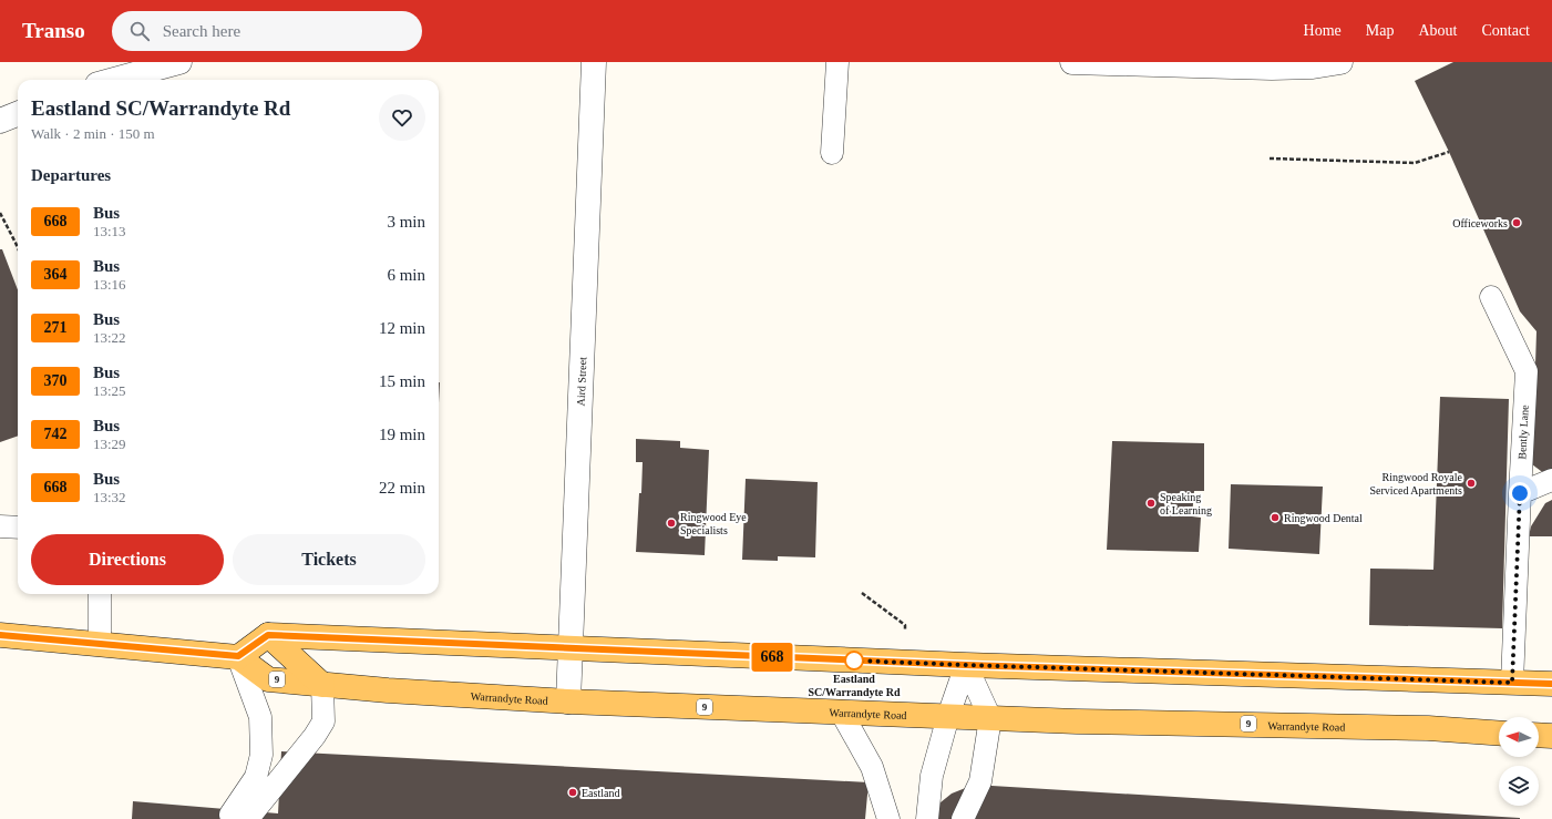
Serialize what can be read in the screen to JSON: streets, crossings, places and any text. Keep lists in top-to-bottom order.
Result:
{
  "streets": {
    "main road": ["9", "Warrandyte Road"],
    "street": ["Aird Street"],
    "lane": ["Bently Lane"]
  },
  "crossings": [
    ["Aird Street", "Warrandyte Road"]
  ],
  "places": [
    "Officeworks",
    "Ringwood Royale Serviced Apartments",
    "Speaking of Learning",
    "Ringwood Dental",
    "Ringwood Eye Specialists",
    "Eastland SC/Warrandyte Rd",
    "Eastland"
  ],
  "lines": ["bus line 668"],
  "north": "left",
  "page": {
    "header": "Transo",
    "search": "Search here",
    "nav": [
      "Home",
      "Map",
      "About",
      "Contact"
    ],
    "on_map": "668",
    "heading": [
      ["Eastland SC/Warrandyte Rd", "Walk · 2 min · 150 m"],
      "Departures"
    ],
    "list": [
      {
        "mark": "668",
        "name": "Bus",
        "note": "13:13",
        "value": "3 min"
      },
      {
        "mark": "364",
        "name": "Bus",
        "note": "13:16",
        "value": "6 min"
      },
      {
        "mark": "271",
        "name": "Bus",
        "note": "13:22",
        "value": "12 min"
      },
      {
        "mark": "370",
        "name": "Bus",
        "note": "13:25",
        "value": "15 min"
      },
      {
        "mark": "742",
        "name": "Bus",
        "note": "13:29",
        "value": "19 min"
      },
      {
        "mark": "668",
        "name": "Bus",
        "note": "13:32",
        "value": "22 min"
      }
    ],
    "buttons": ["Directions", "Tickets"]
  }
}
